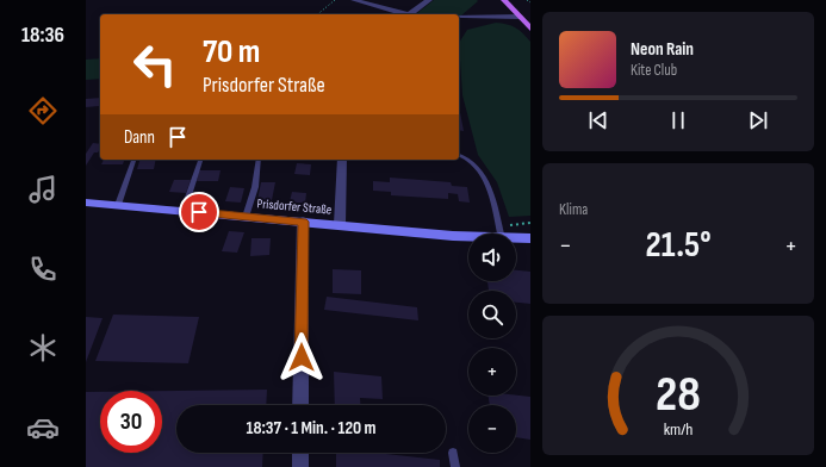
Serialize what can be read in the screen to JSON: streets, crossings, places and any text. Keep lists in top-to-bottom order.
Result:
{
  "streets": {
    "main road": ["Prisdorfer Straße"]
  },
  "page": {
    "tabs": "18:36",
    "turn": ["70 m", "Prisdorfer Straße"],
    "song": ["Neon Rain", "Kite Club"],
    "then": "Dann",
    "tile": "Klima",
    "heat": ["−", "21.5°", "+"],
    "map_buttons": ["+", "−"],
    "limit": "30",
    "trip": "18:37 · 1 Min. · 120 m",
    "gauge": ["28", "km/h"]
  }
}
